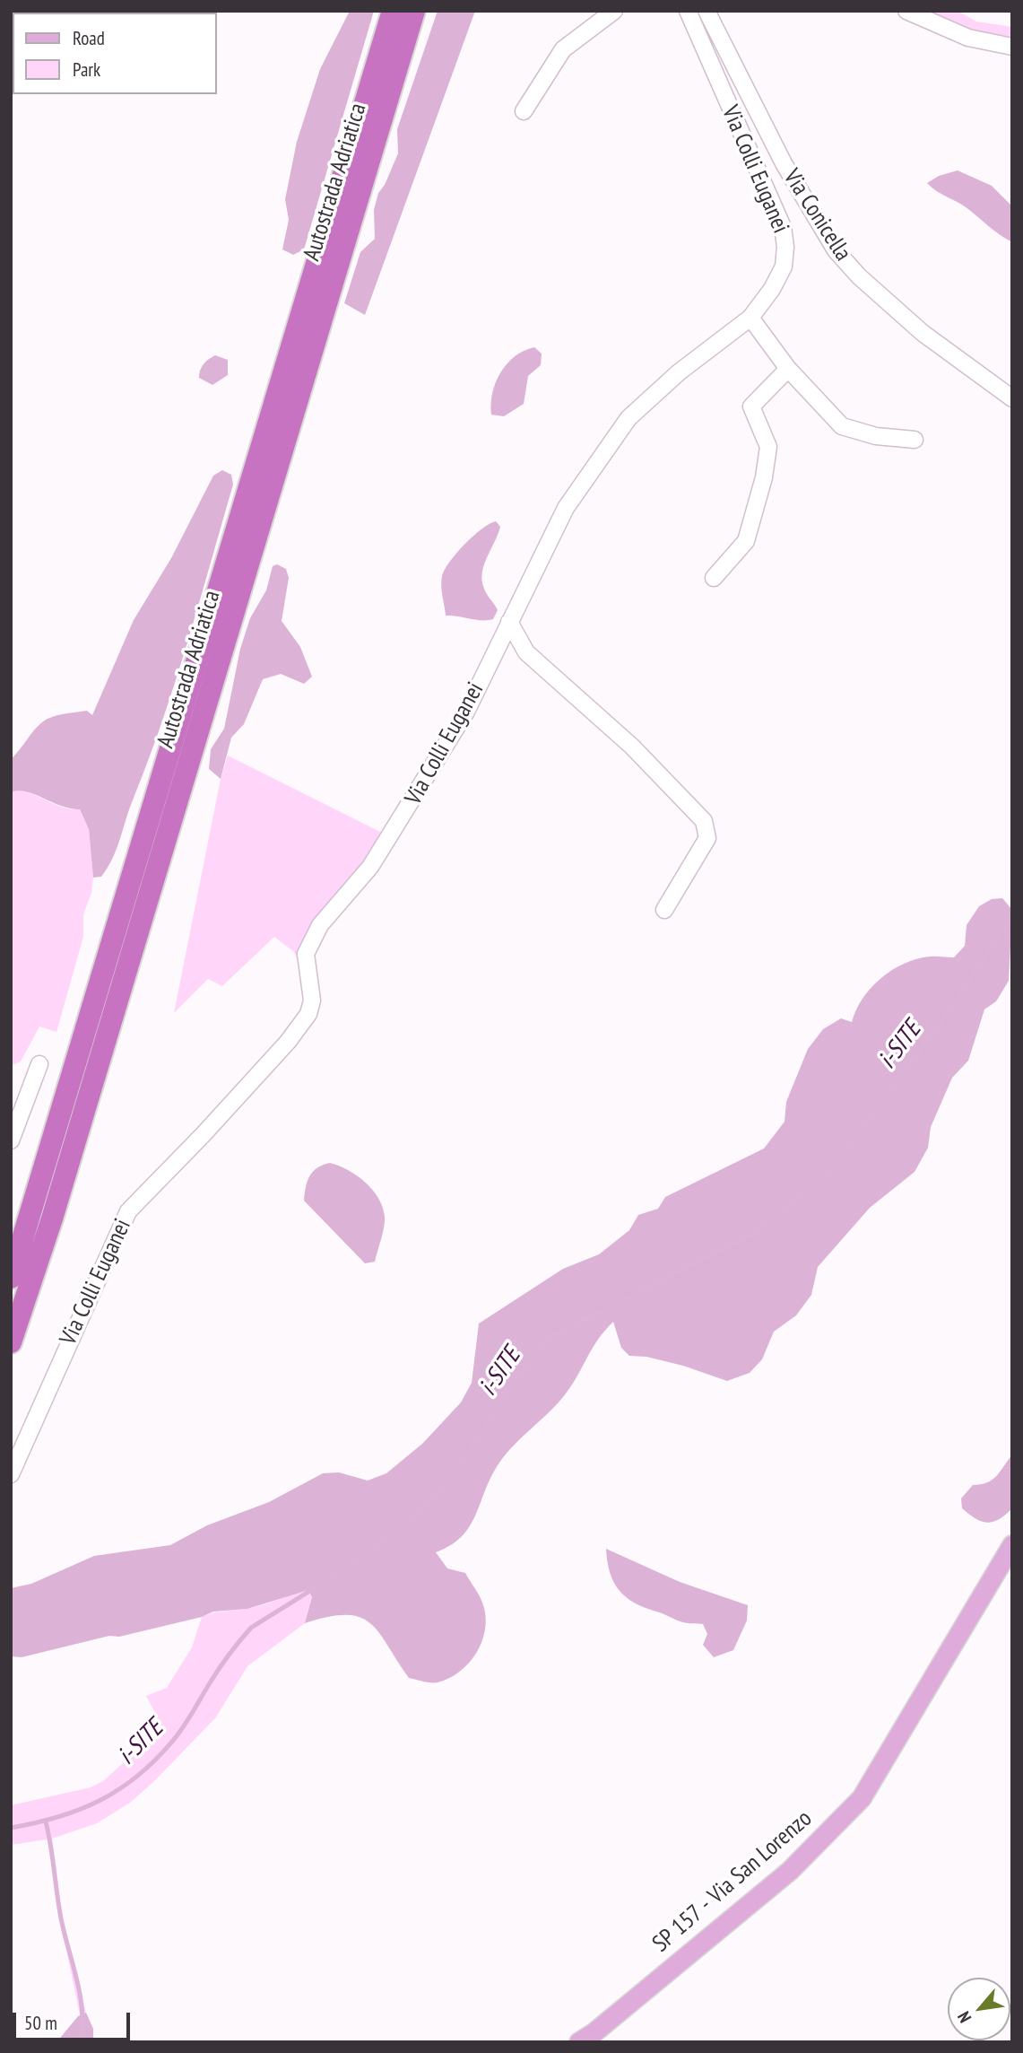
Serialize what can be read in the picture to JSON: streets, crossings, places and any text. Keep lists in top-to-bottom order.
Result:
{
  "streets": {
    "highway": ["Autostrada Adriatica"],
    "main road": ["SP 157 - Via San Lorenzo"],
    "street": ["Via Colli Euganei", "Via Conicella"]
  },
  "water": ["i-SITE"],
  "legend": ["Road", "Park"],
  "scale_bar": "50 m",
  "north": "bottom left"
}
